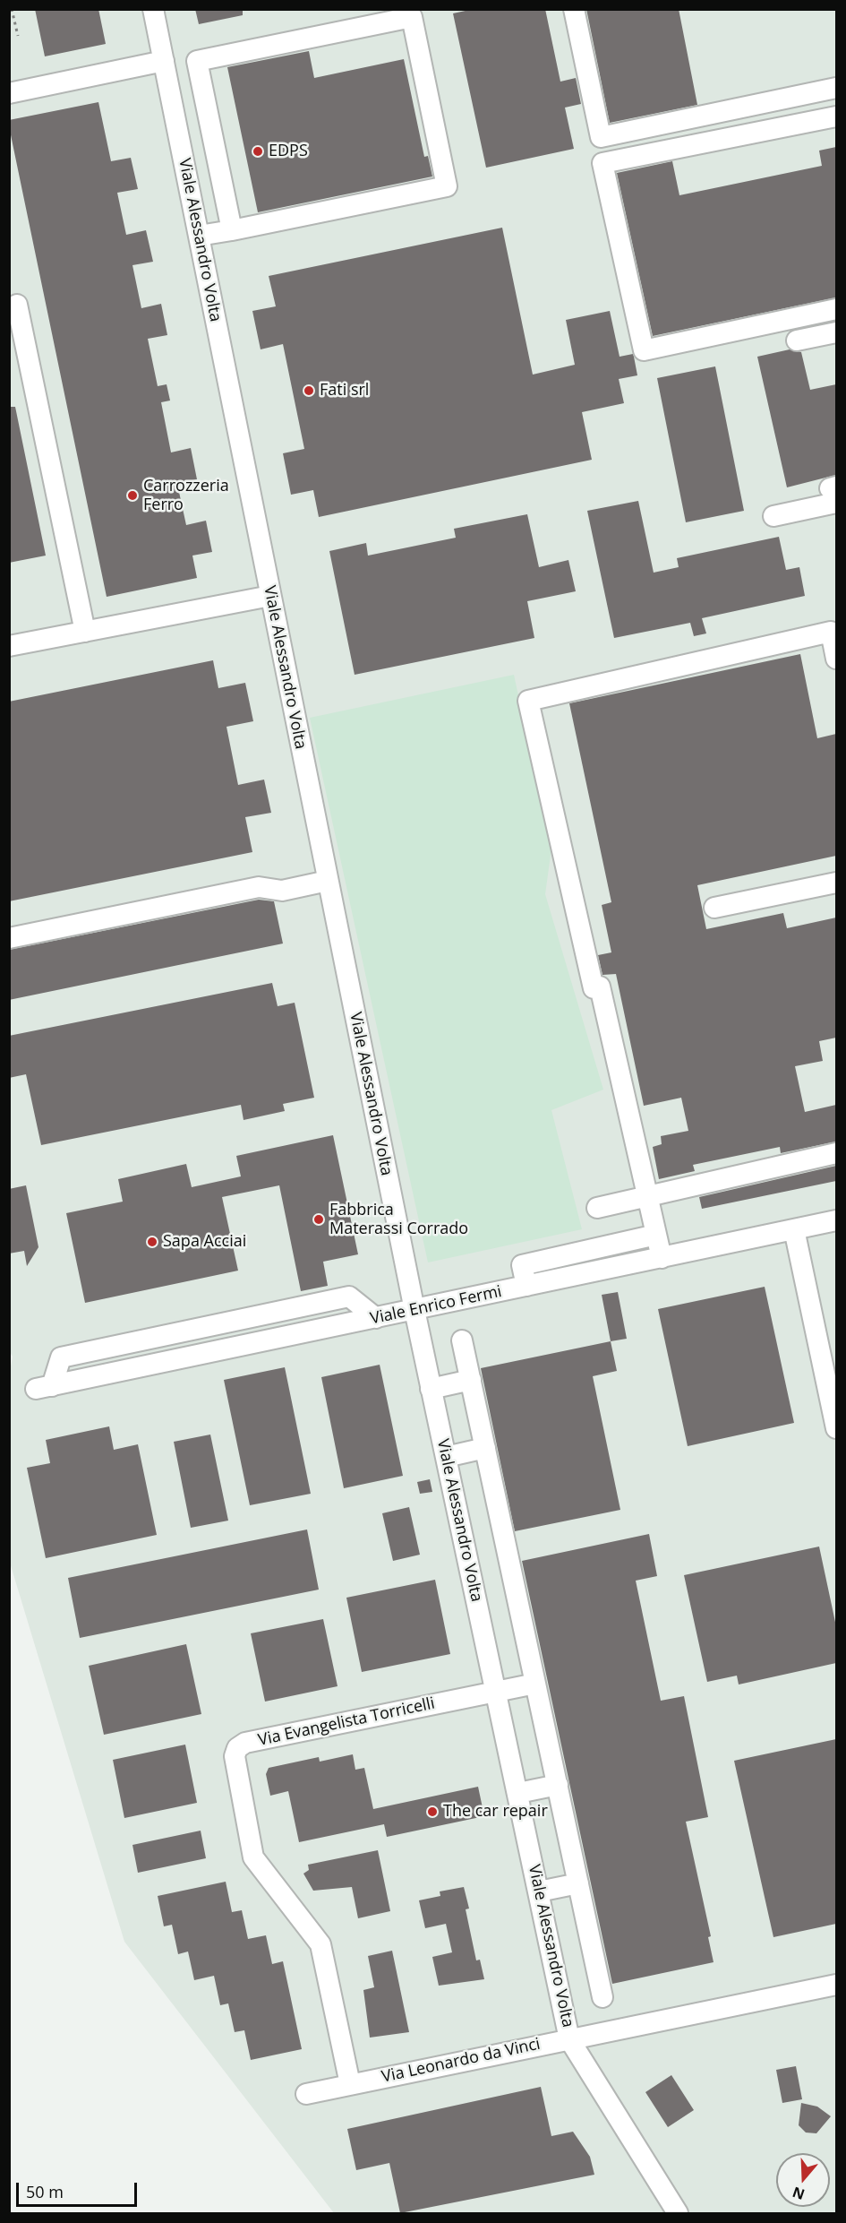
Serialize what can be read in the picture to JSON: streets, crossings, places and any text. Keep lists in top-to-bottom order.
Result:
{
  "streets": {
    "street": [
      "Viale Alessandro Volta",
      "Viale Enrico Fermi",
      "Via Evangelista Torricelli",
      "Via Leonardo da Vinci"
    ]
  },
  "crossings": [
    ["Viale Alessandro Volta", "Viale Enrico Fermi"],
    ["Viale Alessandro Volta", "Via Evangelista Torricelli"],
    ["Viale Alessandro Volta", "Via Leonardo da Vinci"],
    ["Via Evangelista Torricelli", "Via Leonardo da Vinci"]
  ],
  "places": [
    "EDPS",
    "Fati srl",
    "Carrozzeria Ferro",
    "Fabbrica Materassi Corrado",
    "Sapa Acciai",
    "The car repair"
  ],
  "scale_bar": "50 m",
  "north": "bottom"
}
